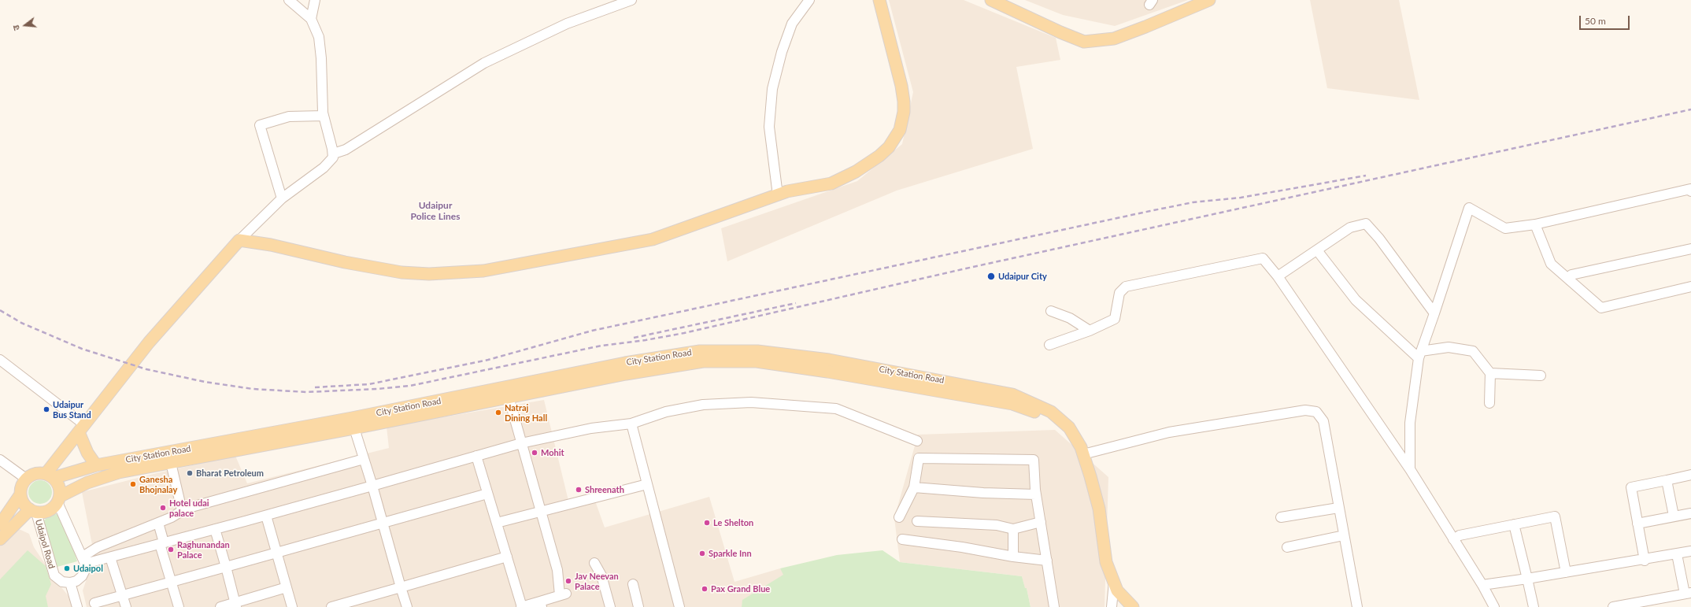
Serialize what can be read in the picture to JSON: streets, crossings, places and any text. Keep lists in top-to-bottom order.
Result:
{
  "streets": {
    "main road": ["City Station Road"],
    "street": ["Udaipol Road"]
  },
  "crossings": [
    ["City Station Road", "Udaipol Road"]
  ],
  "districts": ["Udaipur Police Lines"],
  "places": [
    "Udaipur City",
    "Udaipur Bus Stand",
    "Natraj Dining Hall",
    "Mohit",
    "Bharat Petroleum",
    "Ganesha Bhojnalay",
    "Shreenath",
    "Hotel udai palace",
    "Le Shelton",
    "Raghunandan Palace",
    "Sparkle Inn",
    "Udaipol",
    "Jav Neevan Palace",
    "Pax Grand Blue"
  ],
  "scale_bar": "50 m",
  "north": "left"
}
